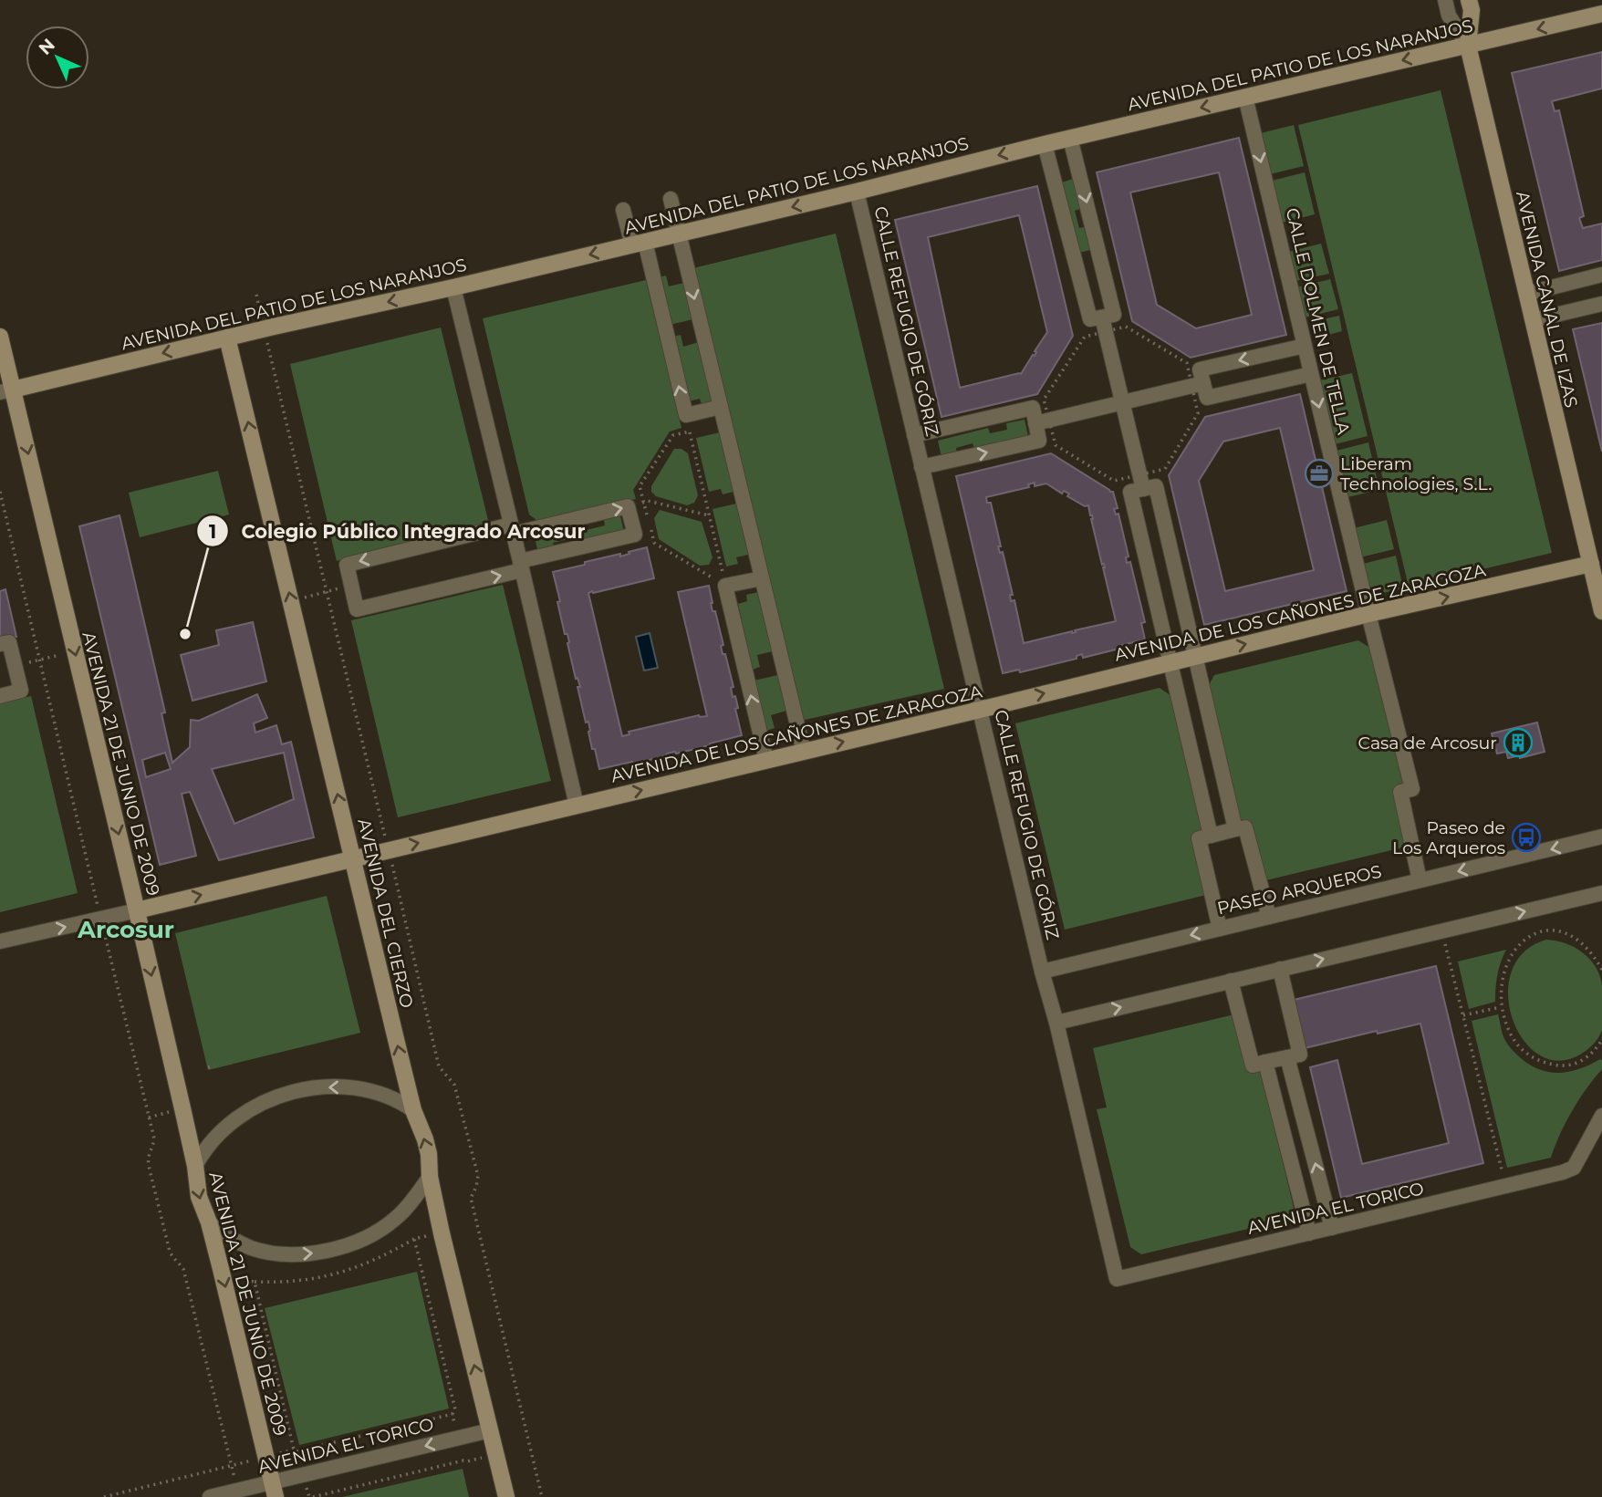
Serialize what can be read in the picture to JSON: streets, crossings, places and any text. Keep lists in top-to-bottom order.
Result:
{
  "streets": {
    "street": [
      "AVENIDA DEL PATIO DE LOS NARANJOS",
      "AVENIDA CANAL DE IZAS",
      "CALLE REFUGIO DE GÓRIZ",
      "CALLE DOLMEN DE TELLA",
      "AVENIDA DE LOS CAÑONES DE ZARAGOZA",
      "AVENIDA 21 DE JUNIO DE 2009",
      "PASEO ARQUEROS",
      "AVENIDA DEL CIERZO",
      "AVENIDA EL TORICO"
    ]
  },
  "crossings": [
    ["AVENIDA DEL PATIO DE LOS NARANJOS", "AVENIDA CANAL DE IZAS"],
    ["AVENIDA DEL PATIO DE LOS NARANJOS", "CALLE REFUGIO DE GÓRIZ"],
    ["AVENIDA DEL PATIO DE LOS NARANJOS", "CALLE DOLMEN DE TELLA"],
    ["AVENIDA DEL PATIO DE LOS NARANJOS", "AVENIDA 21 DE JUNIO DE 2009"],
    ["AVENIDA DEL PATIO DE LOS NARANJOS", "AVENIDA DEL CIERZO"],
    ["AVENIDA CANAL DE IZAS", "AVENIDA DE LOS CAÑONES DE ZARAGOZA"],
    ["CALLE REFUGIO DE GÓRIZ", "AVENIDA DE LOS CAÑONES DE ZARAGOZA"],
    ["CALLE REFUGIO DE GÓRIZ", "PASEO ARQUEROS"],
    ["CALLE REFUGIO DE GÓRIZ", "AVENIDA EL TORICO"],
    ["CALLE DOLMEN DE TELLA", "AVENIDA DE LOS CAÑONES DE ZARAGOZA"],
    ["CALLE DOLMEN DE TELLA", "PASEO ARQUEROS"],
    ["AVENIDA DE LOS CAÑONES DE ZARAGOZA", "AVENIDA 21 DE JUNIO DE 2009"],
    ["AVENIDA DE LOS CAÑONES DE ZARAGOZA", "AVENIDA DEL CIERZO"],
    ["AVENIDA 21 DE JUNIO DE 2009", "AVENIDA DEL CIERZO"],
    ["AVENIDA 21 DE JUNIO DE 2009", "AVENIDA EL TORICO"],
    ["AVENIDA DEL CIERZO", "AVENIDA EL TORICO"]
  ],
  "one_way": [
    "AVENIDA DEL PATIO DE LOS NARANJOS",
    "CALLE DOLMEN DE TELLA",
    "AVENIDA DE LOS CAÑONES DE ZARAGOZA",
    "AVENIDA 21 DE JUNIO DE 2009",
    "AVENIDA DEL CIERZO"
  ],
  "districts": ["Arcosur"],
  "places": {
    "office": ["Liberam Technologies, S.L."],
    "other": ["Colegio Público Integrado Arcosur"],
    "building": ["Casa de Arcosur"],
    "bus stop": ["Paseo de Los Arqueros"]
  },
  "north": "top left"
}
